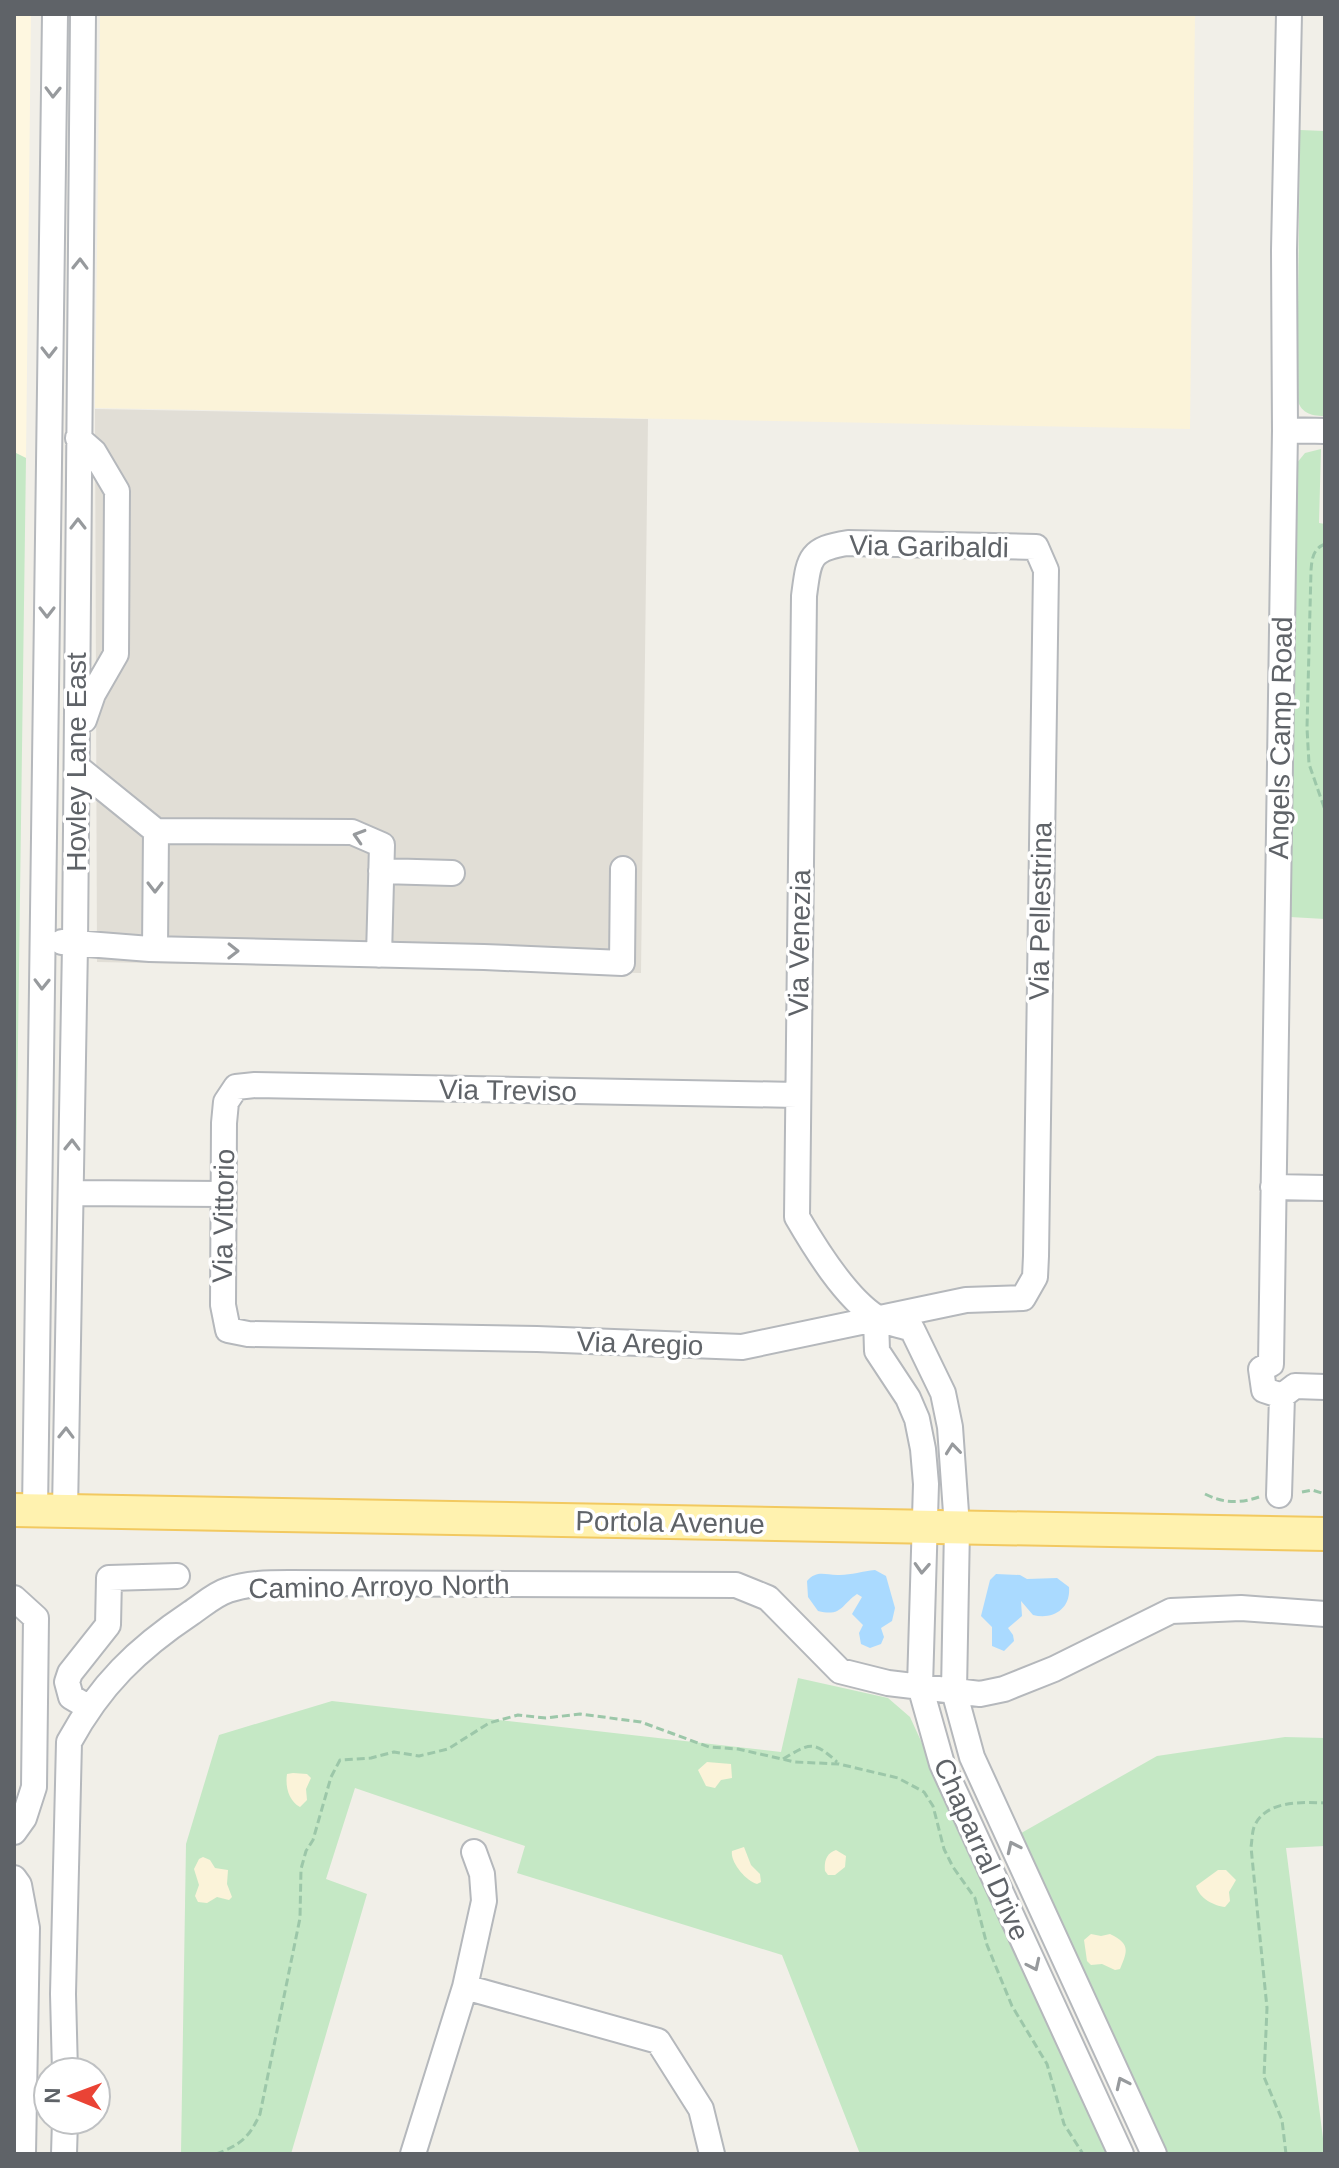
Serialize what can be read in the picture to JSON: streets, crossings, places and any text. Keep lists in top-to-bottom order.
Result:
{
  "streets": {
    "main road": ["Portola Avenue"],
    "street": [
      "Via Garibaldi",
      "Angels Camp Road",
      "Hovley Lane East",
      "Via Pellestrina",
      "Via Venezia",
      "Via Treviso",
      "Via Vittorio",
      "Via Aregio",
      "Camino Arroyo North",
      "Chaparral Drive"
    ]
  },
  "crossings": [
    ["Via Garibaldi", "Via Pellestrina"],
    ["Via Garibaldi", "Via Venezia"],
    ["Hovley Lane East", "Portola Avenue"],
    ["Via Pellestrina", "Via Aregio"],
    ["Via Venezia", "Via Treviso"],
    ["Via Venezia", "Via Aregio"],
    ["Via Venezia", "Portola Avenue"],
    ["Via Venezia", "Chaparral Drive"],
    ["Via Treviso", "Via Vittorio"],
    ["Via Vittorio", "Via Aregio"],
    ["Portola Avenue", "Chaparral Drive"],
    ["Camino Arroyo North", "Chaparral Drive"]
  ],
  "north": "left"
}
